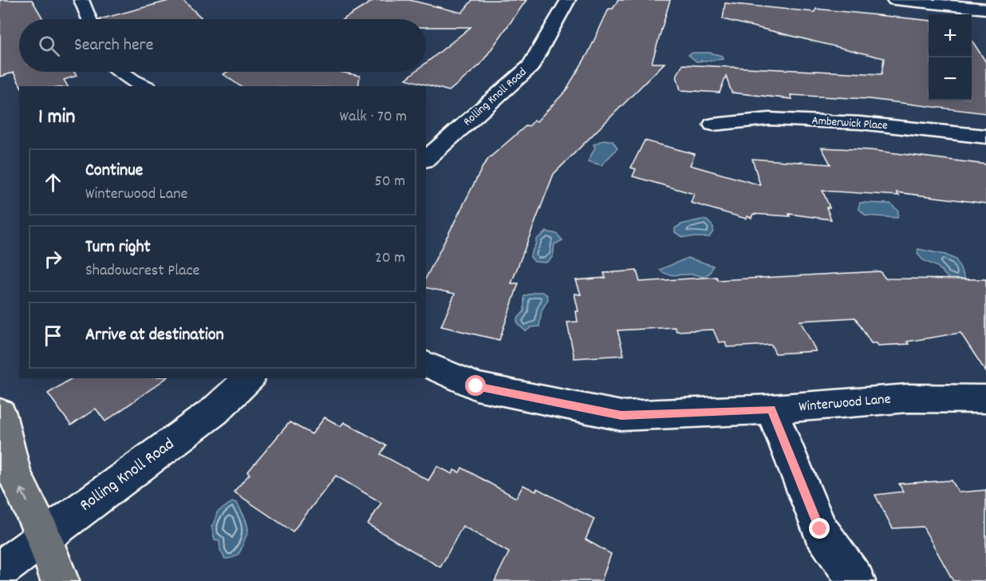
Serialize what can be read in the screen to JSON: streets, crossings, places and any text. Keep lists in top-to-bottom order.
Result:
{
  "streets": {
    "street": ["Rolling Knoll Road", "Amberwick Place", "Winterwood Lane"]
  },
  "page": {
    "map_buttons": ["+", "−"],
    "search": "Search here",
    "heading": ["1 min", "Walk · 70 m"],
    "list": [
      ["Continue", "Winterwood Lane", "50 m"],
      ["Turn right", "Shadowcrest Place", "20 m"],
      "Arrive at destination"
    ]
  }
}
